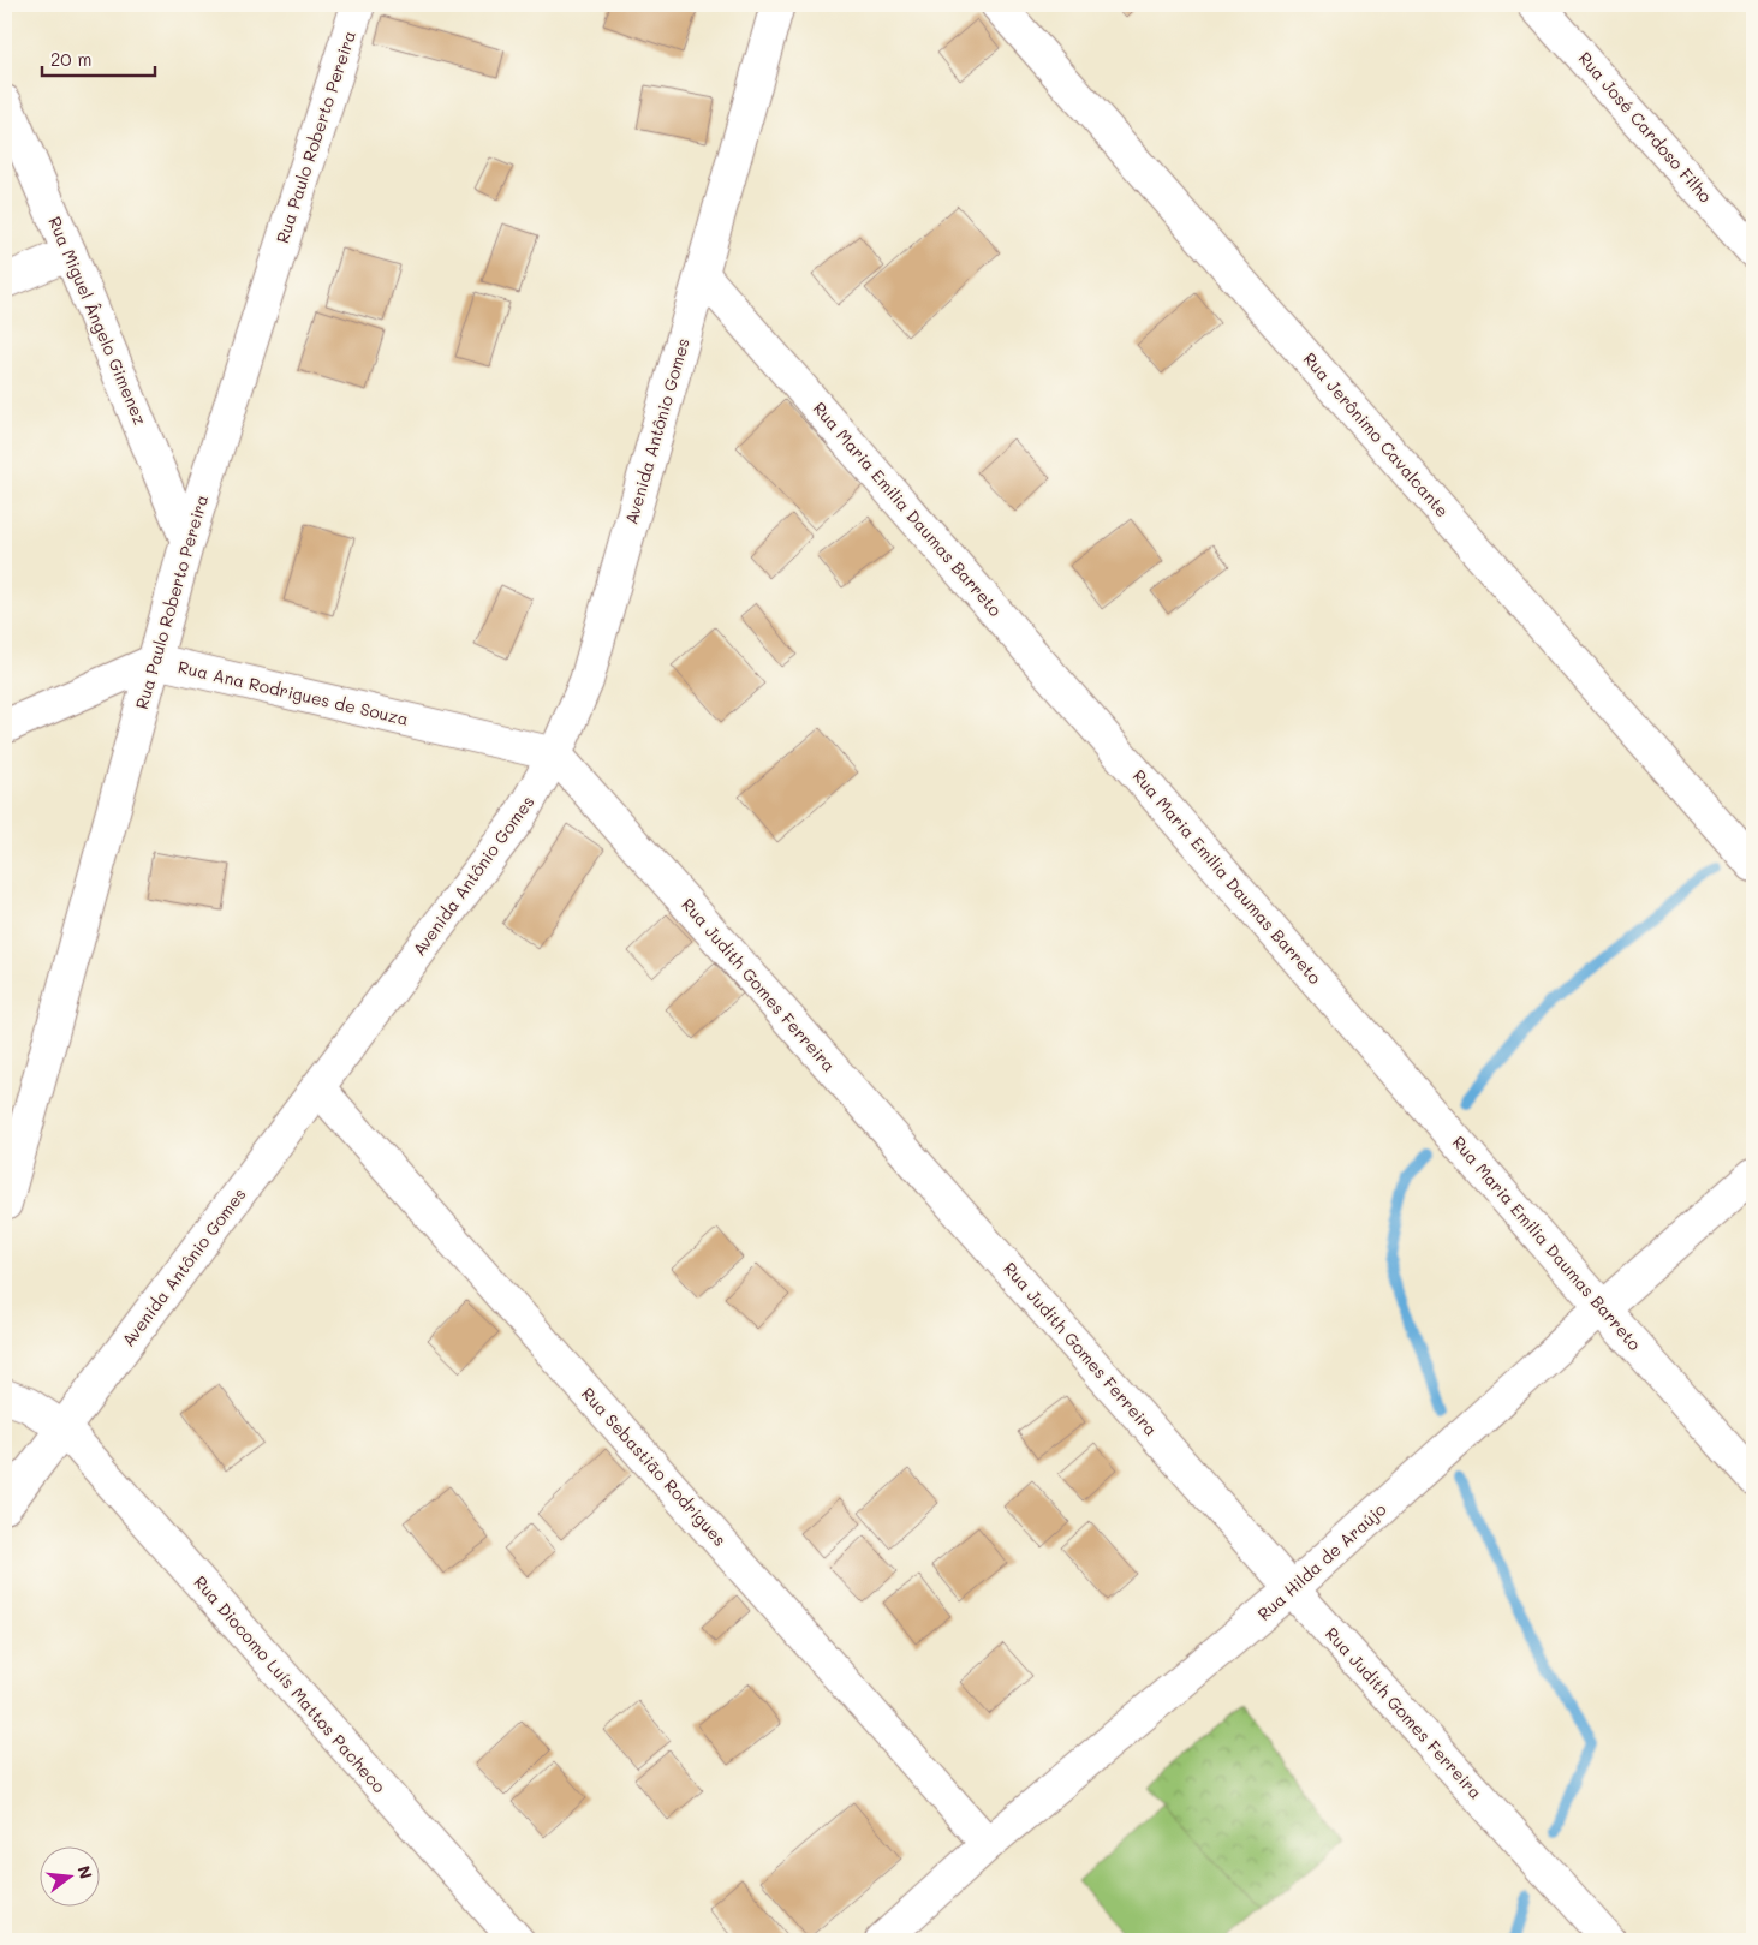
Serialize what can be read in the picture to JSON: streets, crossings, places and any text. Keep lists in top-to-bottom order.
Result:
{
  "streets": {
    "street": [
      "Rua José Cardoso Filho",
      "Rua Paulo Roberto Pereira",
      "Rua Miguel Ângelo Gimenez",
      "Avenida Antônio Gomes",
      "Rua Jerônimo Cavalcante",
      "Rua Maria Emilia Daumas Barreto",
      "Rua Ana Rodrigues de Souza",
      "Rua Judith Gomes Ferreira",
      "Rua Sebastião Rodrigues",
      "Rua Hilda de Araújo",
      "Rua Diocomo Luís Mattos Pacheco"
    ]
  },
  "crossings": [
    ["Rua Paulo Roberto Pereira", "Rua Miguel Ângelo Gimenez"],
    ["Rua Paulo Roberto Pereira", "Rua Ana Rodrigues de Souza"],
    ["Avenida Antônio Gomes", "Rua Maria Emilia Daumas Barreto"],
    ["Avenida Antônio Gomes", "Rua Ana Rodrigues de Souza"],
    ["Avenida Antônio Gomes", "Rua Judith Gomes Ferreira"],
    ["Avenida Antônio Gomes", "Rua Sebastião Rodrigues"],
    ["Avenida Antônio Gomes", "Rua Diocomo Luís Mattos Pacheco"],
    ["Rua Maria Emilia Daumas Barreto", "Rua Hilda de Araújo"],
    ["Rua Ana Rodrigues de Souza", "Rua Judith Gomes Ferreira"],
    ["Rua Judith Gomes Ferreira", "Rua Hilda de Araújo"],
    ["Rua Sebastião Rodrigues", "Rua Hilda de Araújo"]
  ],
  "scale_bar": "20 m",
  "north": "right"
}
